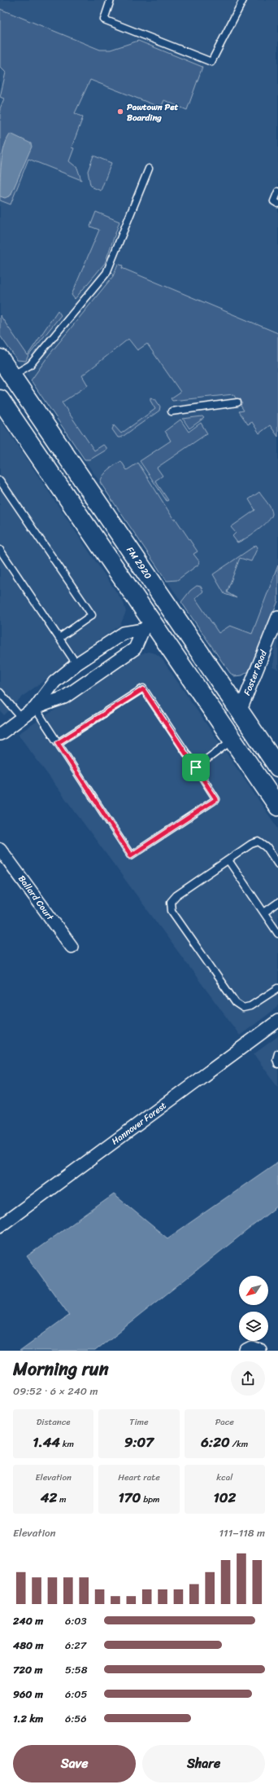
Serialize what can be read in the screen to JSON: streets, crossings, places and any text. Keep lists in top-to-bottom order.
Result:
{
  "streets": {
    "main road": ["FM 2920"],
    "street": ["Foster Road", "Ballard Court", "Hannover Forest"]
  },
  "crossings": [
    ["FM 2920", "Foster Road"]
  ],
  "places": ["Pawtown Pet Boarding"],
  "north": "bottom left",
  "page": {
    "heading": ["Morning run", "09:52 · 6 × 240 m"],
    "stats": [
      ["Distance", "1.44 km"],
      ["Time", "9:07"],
      ["Pace", "6:20 /km"],
      ["Elevation", "42 m"],
      ["Heart rate", "170 bpm"],
      ["kcal", "102"]
    ],
    "chart": ["Elevation", "111–118 m"],
    "list": [
      {
        "name": "240 m",
        "note": "6:03"
      },
      {
        "name": "480 m",
        "note": "6:27"
      },
      {
        "name": "720 m",
        "note": "5:58"
      },
      {
        "name": "960 m",
        "note": "6:05"
      },
      {
        "name": "1.2 km",
        "note": "6:56"
      }
    ],
    "buttons": ["Save", "Share"]
  }
}
